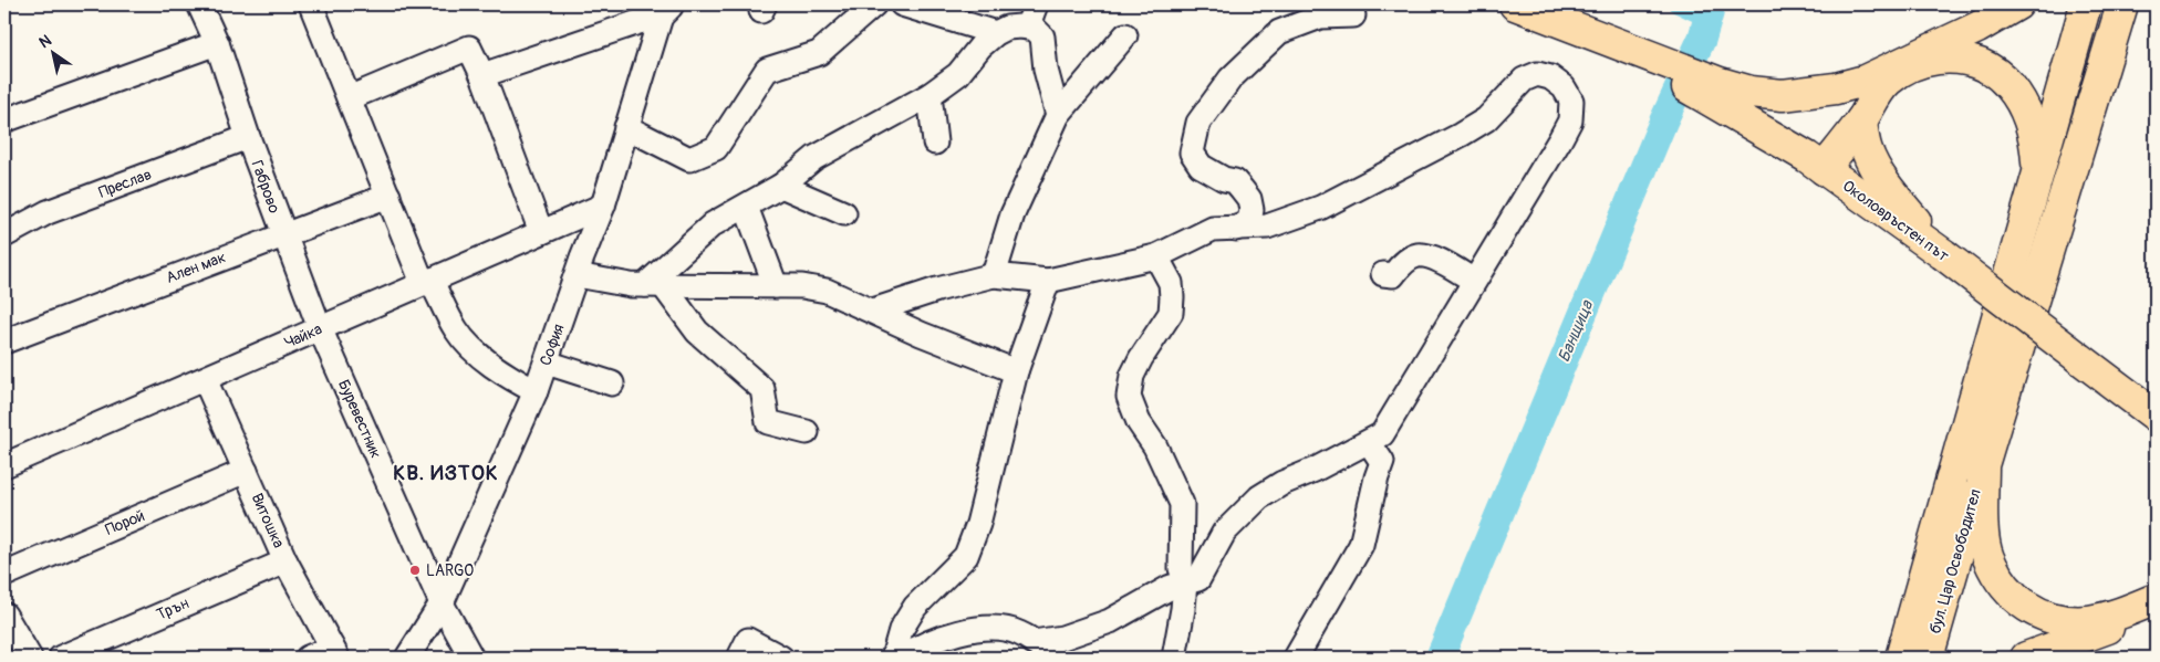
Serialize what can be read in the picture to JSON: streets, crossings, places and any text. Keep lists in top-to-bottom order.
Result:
{
  "streets": {
    "main road": ["Околовръстен път", "бул. Цар Освободител"],
    "street": [
      "Преслав",
      "Габрово",
      "Ален мак",
      "Чайка",
      "София",
      "Буревестник",
      "Витошка",
      "Порой",
      "Трън"
    ]
  },
  "crossings": [
    ["Преслав", "Габрово"],
    ["Габрово", "Ален мак"],
    ["Габрово", "Чайка"],
    ["Габрово", "Буревестник"],
    ["Чайка", "София"],
    ["Чайка", "Буревестник"],
    ["Чайка", "Витошка"],
    ["София", "Буревестник"],
    ["Витошка", "Порой"],
    ["Витошка", "Трън"]
  ],
  "districts": ["КВ. ИЗТОК"],
  "water": ["Банщица"],
  "places": ["LARGO"],
  "north": "top left"
}
